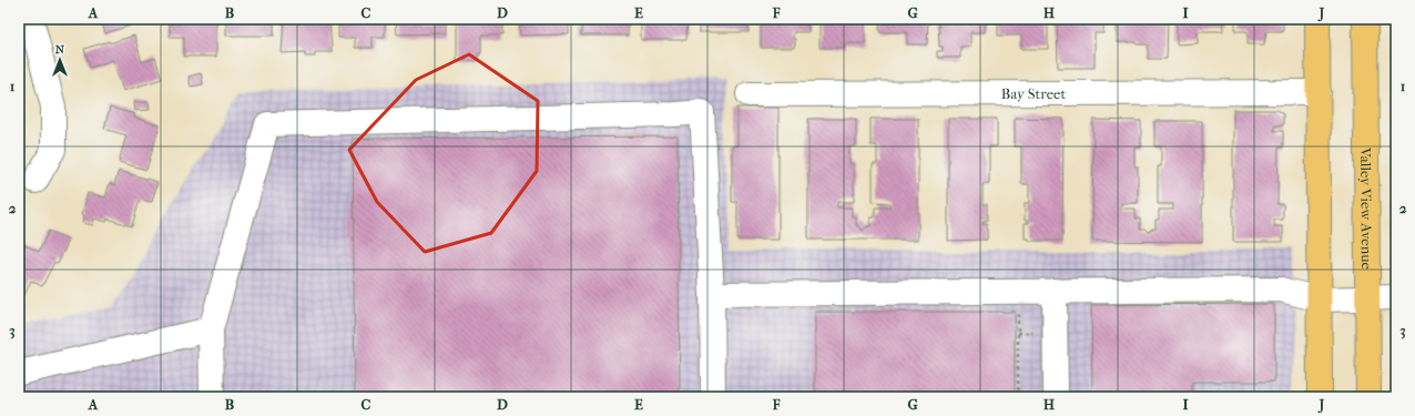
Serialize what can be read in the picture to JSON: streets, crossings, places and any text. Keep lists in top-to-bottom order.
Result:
{
  "streets": {
    "main road": ["Valley View Avenue"],
    "street": ["Bay Street"]
  },
  "north": "top",
  "grid": {
    "columns": [
      "A",
      "B",
      "C",
      "D",
      "E",
      "F",
      "G",
      "H",
      "I",
      "J"
    ],
    "rows": ["1", "2", "3"]
  }
}
